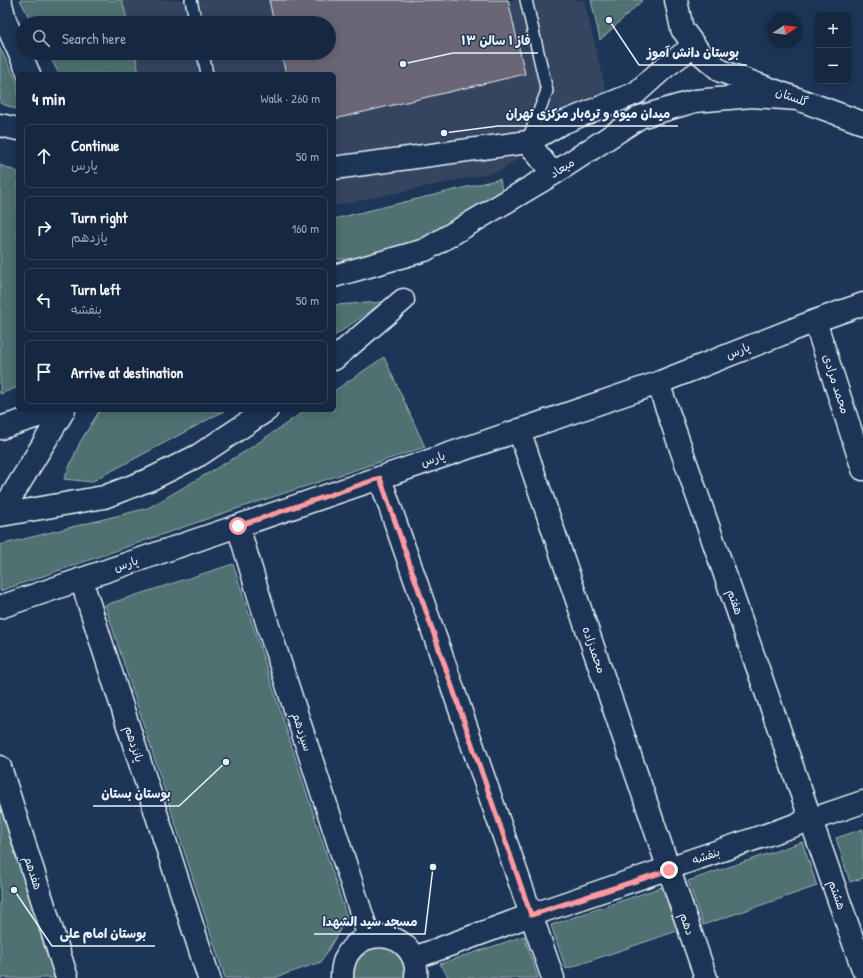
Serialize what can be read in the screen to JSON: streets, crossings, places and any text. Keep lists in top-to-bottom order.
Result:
{
  "streets": {
    "street": [
      "گلستان",
      "میعاد",
      "پارس",
      "محمد مرادی",
      "هفتم",
      "محمدزاده",
      "سیزدهم",
      "پانزدهم",
      "بنفشه",
      "هفدهم",
      "هشتم",
      "دهم"
    ]
  },
  "crossings": [
    ["گلستان", "میعاد"],
    ["پارس", "محمد مرادی"],
    ["پارس", "هفتم"],
    ["پارس", "محمدزاده"],
    ["پارس", "سیزدهم"],
    ["پارس", "پانزدهم"],
    ["هفتم", "بنفشه"],
    ["هفتم", "هشتم"],
    ["محمدزاده", "بنفشه"],
    ["محمدزاده", "دهم"],
    ["بنفشه", "هشتم"],
    ["بنفشه", "دهم"]
  ],
  "places": [
    "بوستان دانش آموز",
    "فاز ۱ سالن ۱۳",
    "میدان میوه و تره‌بار مرکزی تهران",
    "بوستان بستان",
    "مسجد سید الشهدا",
    "بوستان امام علی"
  ],
  "north": "right",
  "page": {
    "map_buttons": ["+", "−"],
    "search": "Search here",
    "heading": ["4 min", "Walk · 260 m"],
    "list": [
      ["Continue", "پارس", "50 m"],
      ["Turn right", "یازدهم", "160 m"],
      ["Turn left", "بنفشه", "50 m"],
      "Arrive at destination"
    ]
  }
}
